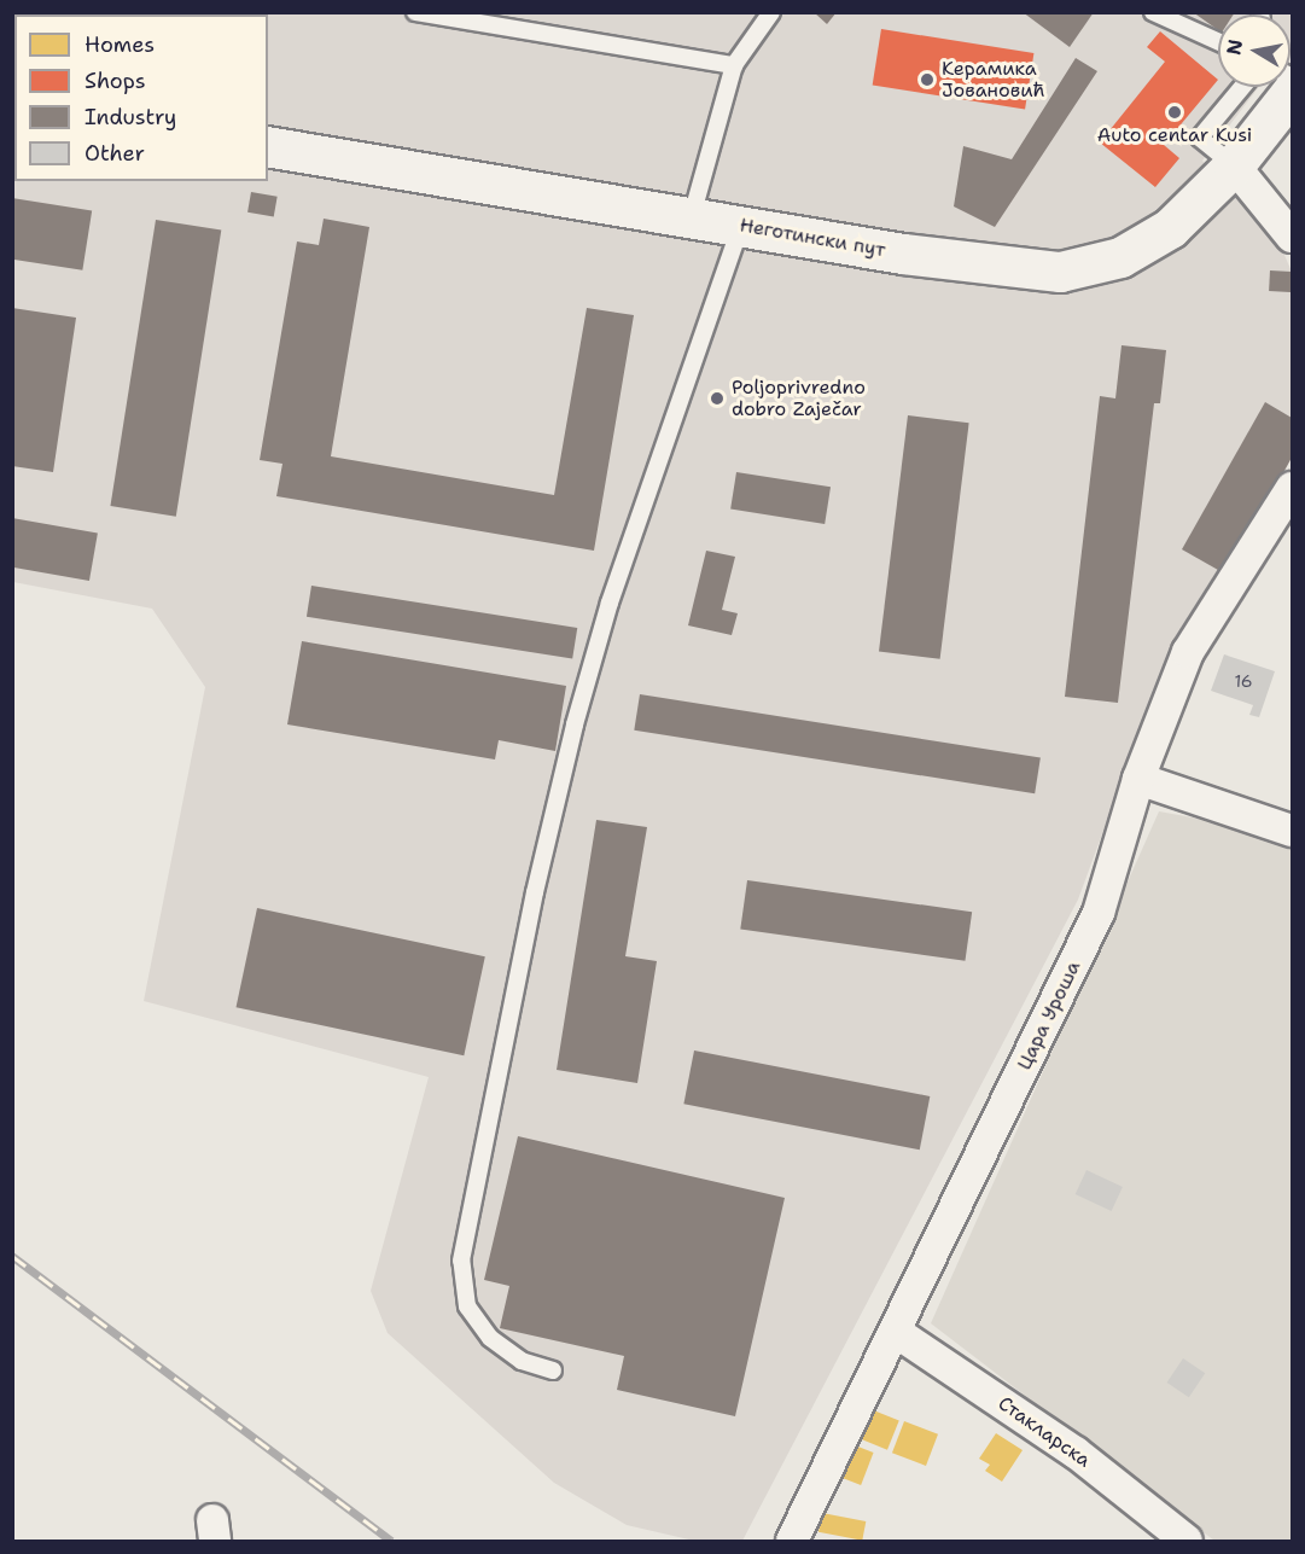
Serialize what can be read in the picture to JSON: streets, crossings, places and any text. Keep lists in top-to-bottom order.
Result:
{
  "streets": {
    "street": ["Неготински пут", "Цара Уроша", "Стакларска"]
  },
  "crossings": [
    ["Цара Уроша", "Стакларска"]
  ],
  "places": ["Керамика Јовановић", "Auto centar Kusi", "Poljoprivredno dobro Zaječar"],
  "house_numbers": ["16"],
  "legend": [
    "Homes",
    "Shops",
    "Industry",
    "Other"
  ],
  "north": "left"
}
